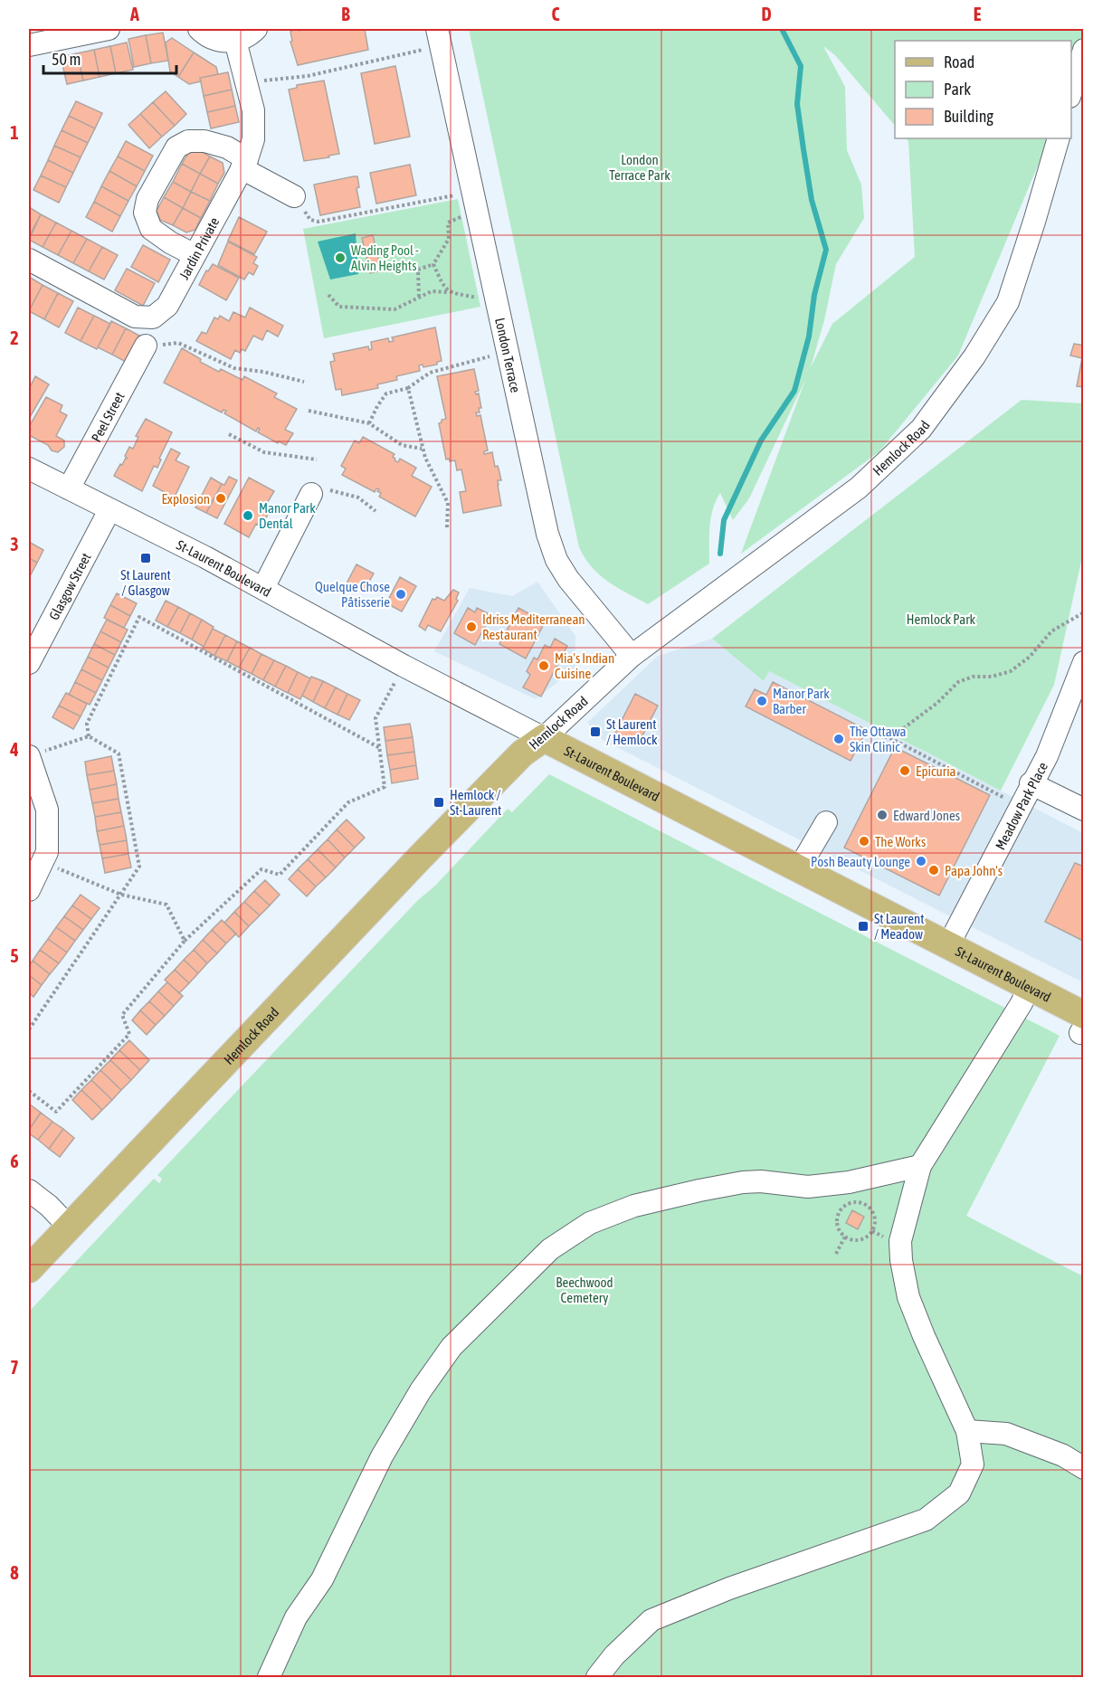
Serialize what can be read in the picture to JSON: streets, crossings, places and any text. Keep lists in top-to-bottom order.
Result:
{
  "streets": {
    "main road": ["Hemlock Road", "St-Laurent Boulevard"],
    "street": [
      "Jardin Private",
      "London Terrace",
      "Peel Street",
      "Glasgow Street",
      "Meadow Park Place"
    ]
  },
  "crossings": [
    ["London Terrace", "Hemlock Road"],
    ["Peel Street", "St-Laurent Boulevard"],
    ["Hemlock Road", "St-Laurent Boulevard"],
    ["St-Laurent Boulevard", "Glasgow Street"],
    ["St-Laurent Boulevard", "Meadow Park Place"]
  ],
  "parks": ["London Terrace Park", "Hemlock Park", "Beechwood Cemetery"],
  "places": {
    "other": [
      "Wading Pool - Alvin Heights",
      "Explosion",
      "Manor Park Dental",
      "Quelque Chose Pâtisserie",
      "Idriss Mediterranean Restaurant",
      "Mia's Indian Cuisine",
      "Manor Park Barber",
      "The Ottawa Skin Clinic",
      "Epicuria",
      "Edward Jones",
      "The Works",
      "Posh Beauty Lounge",
      "Papa John's"
    ],
    "transit": [
      "St Laurent / Glasgow",
      "St Laurent / Hemlock",
      "Hemlock / St-Laurent",
      "St Laurent / Meadow"
    ]
  },
  "legend": ["Road", "Park", "Building"],
  "scale_bar": "50 m",
  "grid": {
    "columns": [
      "A",
      "B",
      "C",
      "D",
      "E"
    ],
    "rows": [
      "1",
      "2",
      "3",
      "4",
      "5",
      "6",
      "7",
      "8"
    ]
  }
}
